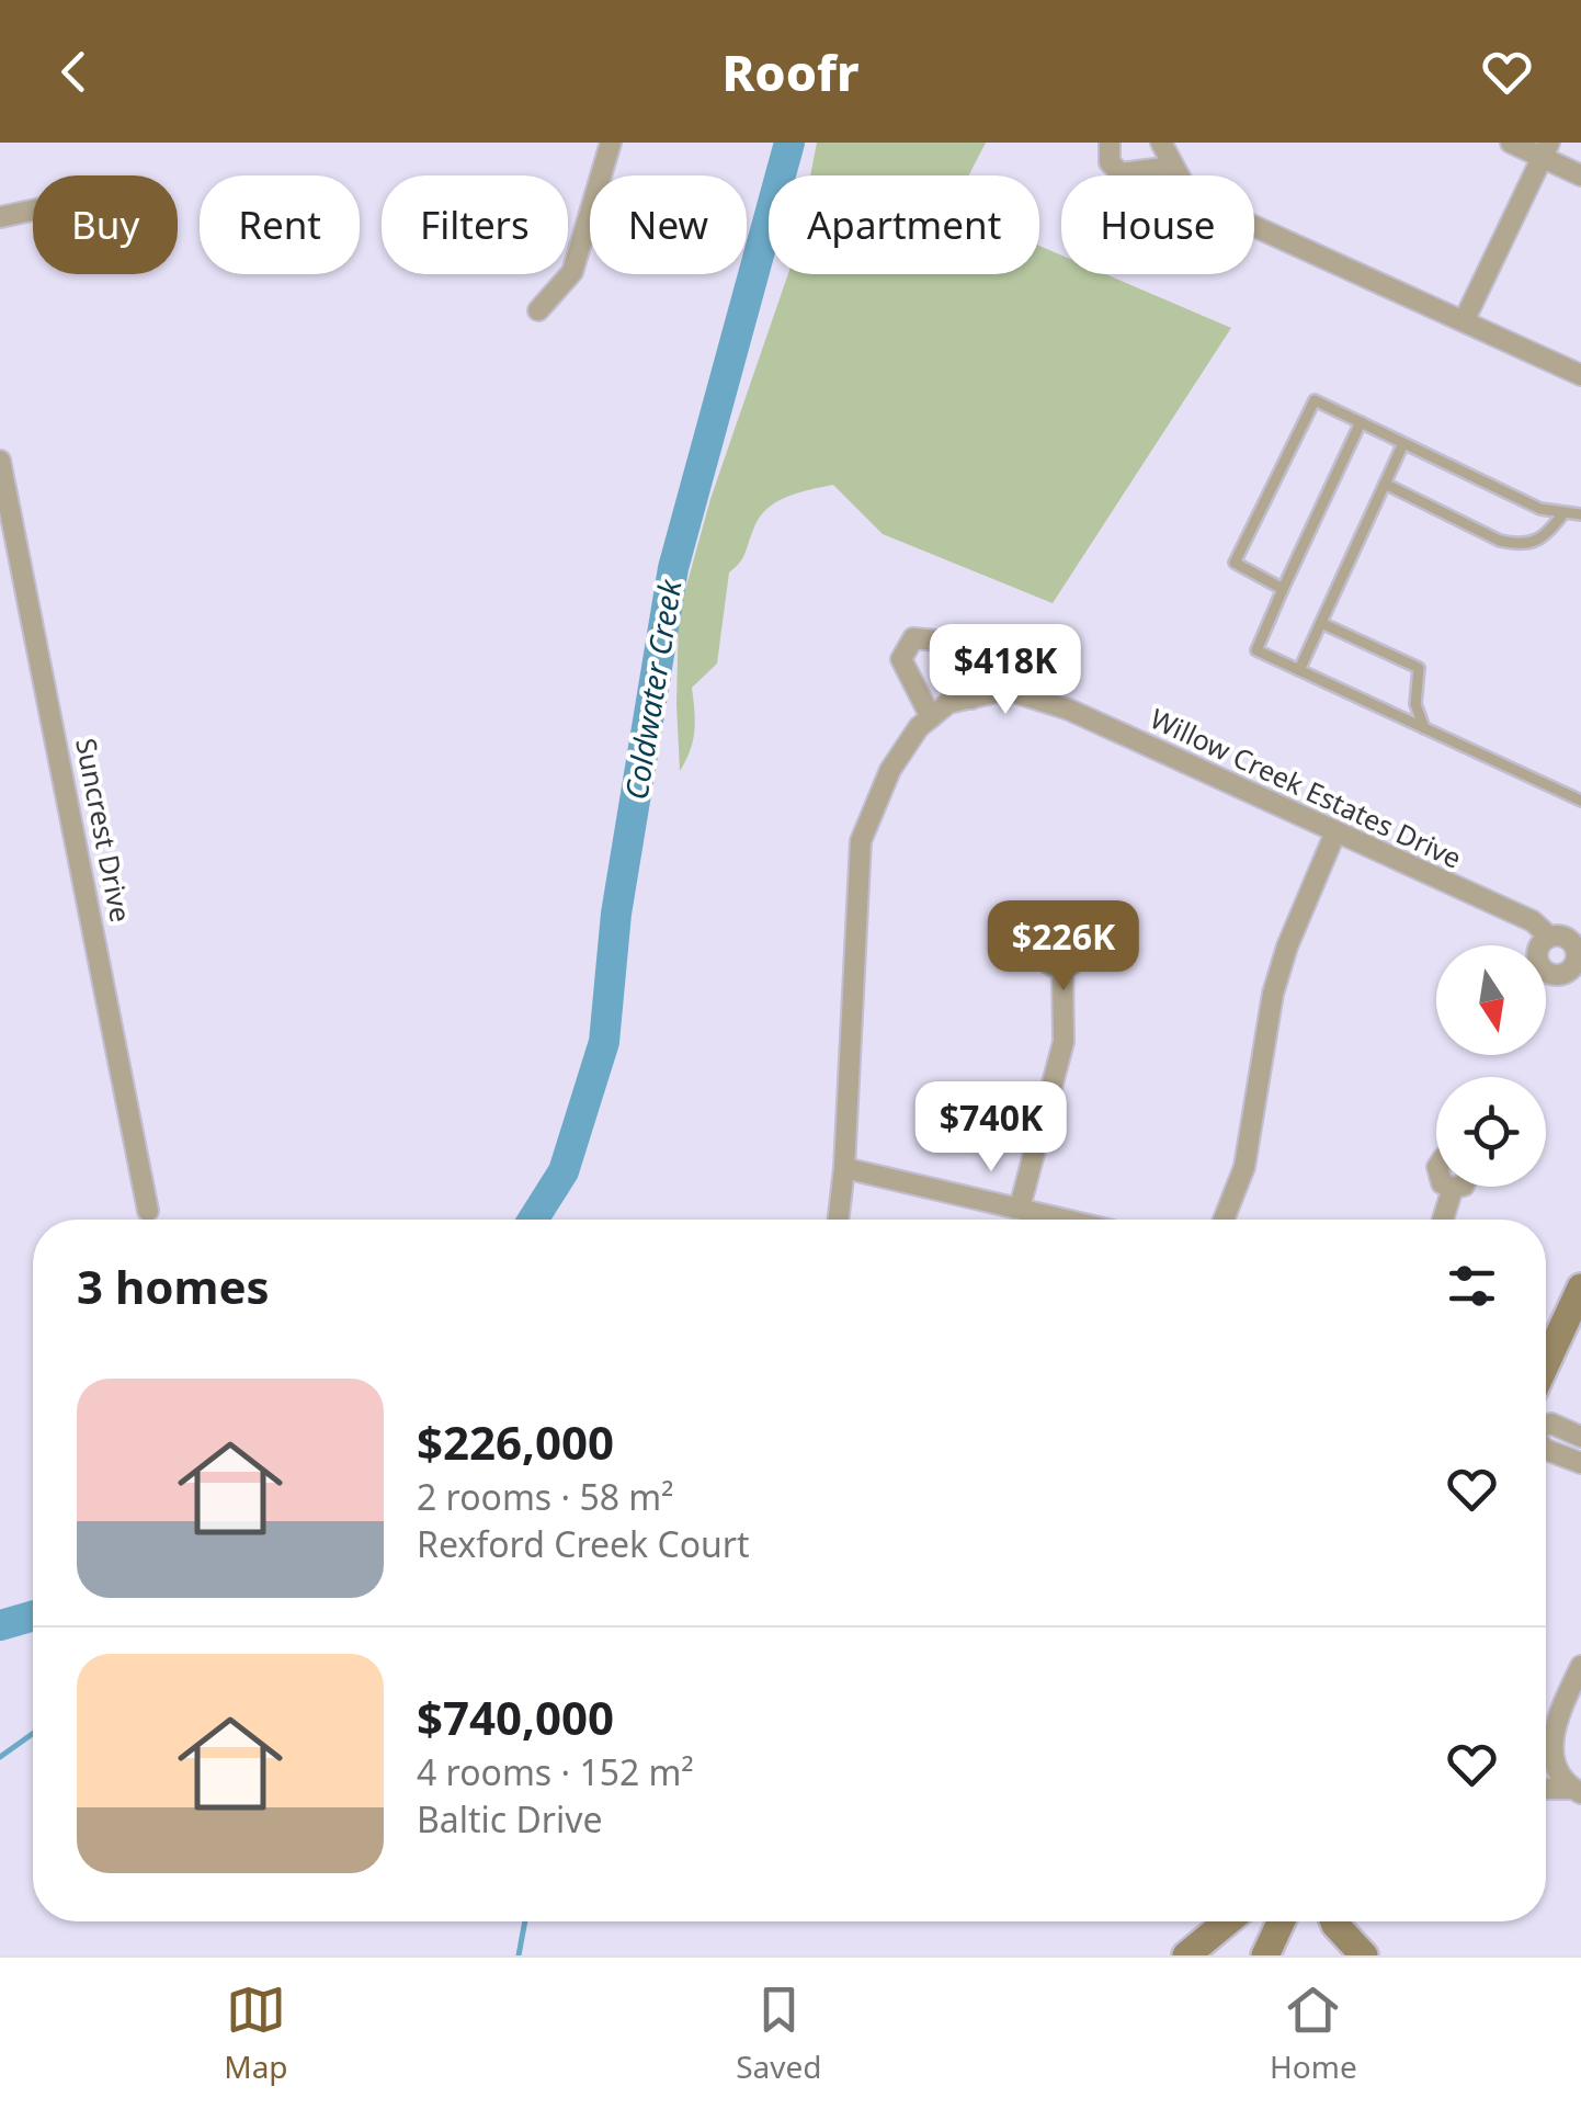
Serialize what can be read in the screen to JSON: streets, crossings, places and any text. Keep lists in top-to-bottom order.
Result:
{
  "streets": {
    "street": ["Willow Creek Estates Drive", "Suncrest Drive"]
  },
  "water": ["Coldwater Creek"],
  "north": "bottom",
  "page": {
    "header": "Roofr",
    "chip": [
      "Buy",
      "Rent",
      "Filters",
      "New",
      "Apartment",
      "House"
    ],
    "price": ["$418K", "$226K", "$740K"],
    "heading": "3 homes",
    "list": [
      {
        "name": "$226,000",
        "note": "2 rooms · 58 m² · Rexford Creek Court"
      },
      {
        "name": "$740,000",
        "note": "4 rooms · 152 m² · Baltic Drive"
      }
    ],
    "tabs": ["Map", "Saved", "Home"]
  }
}
